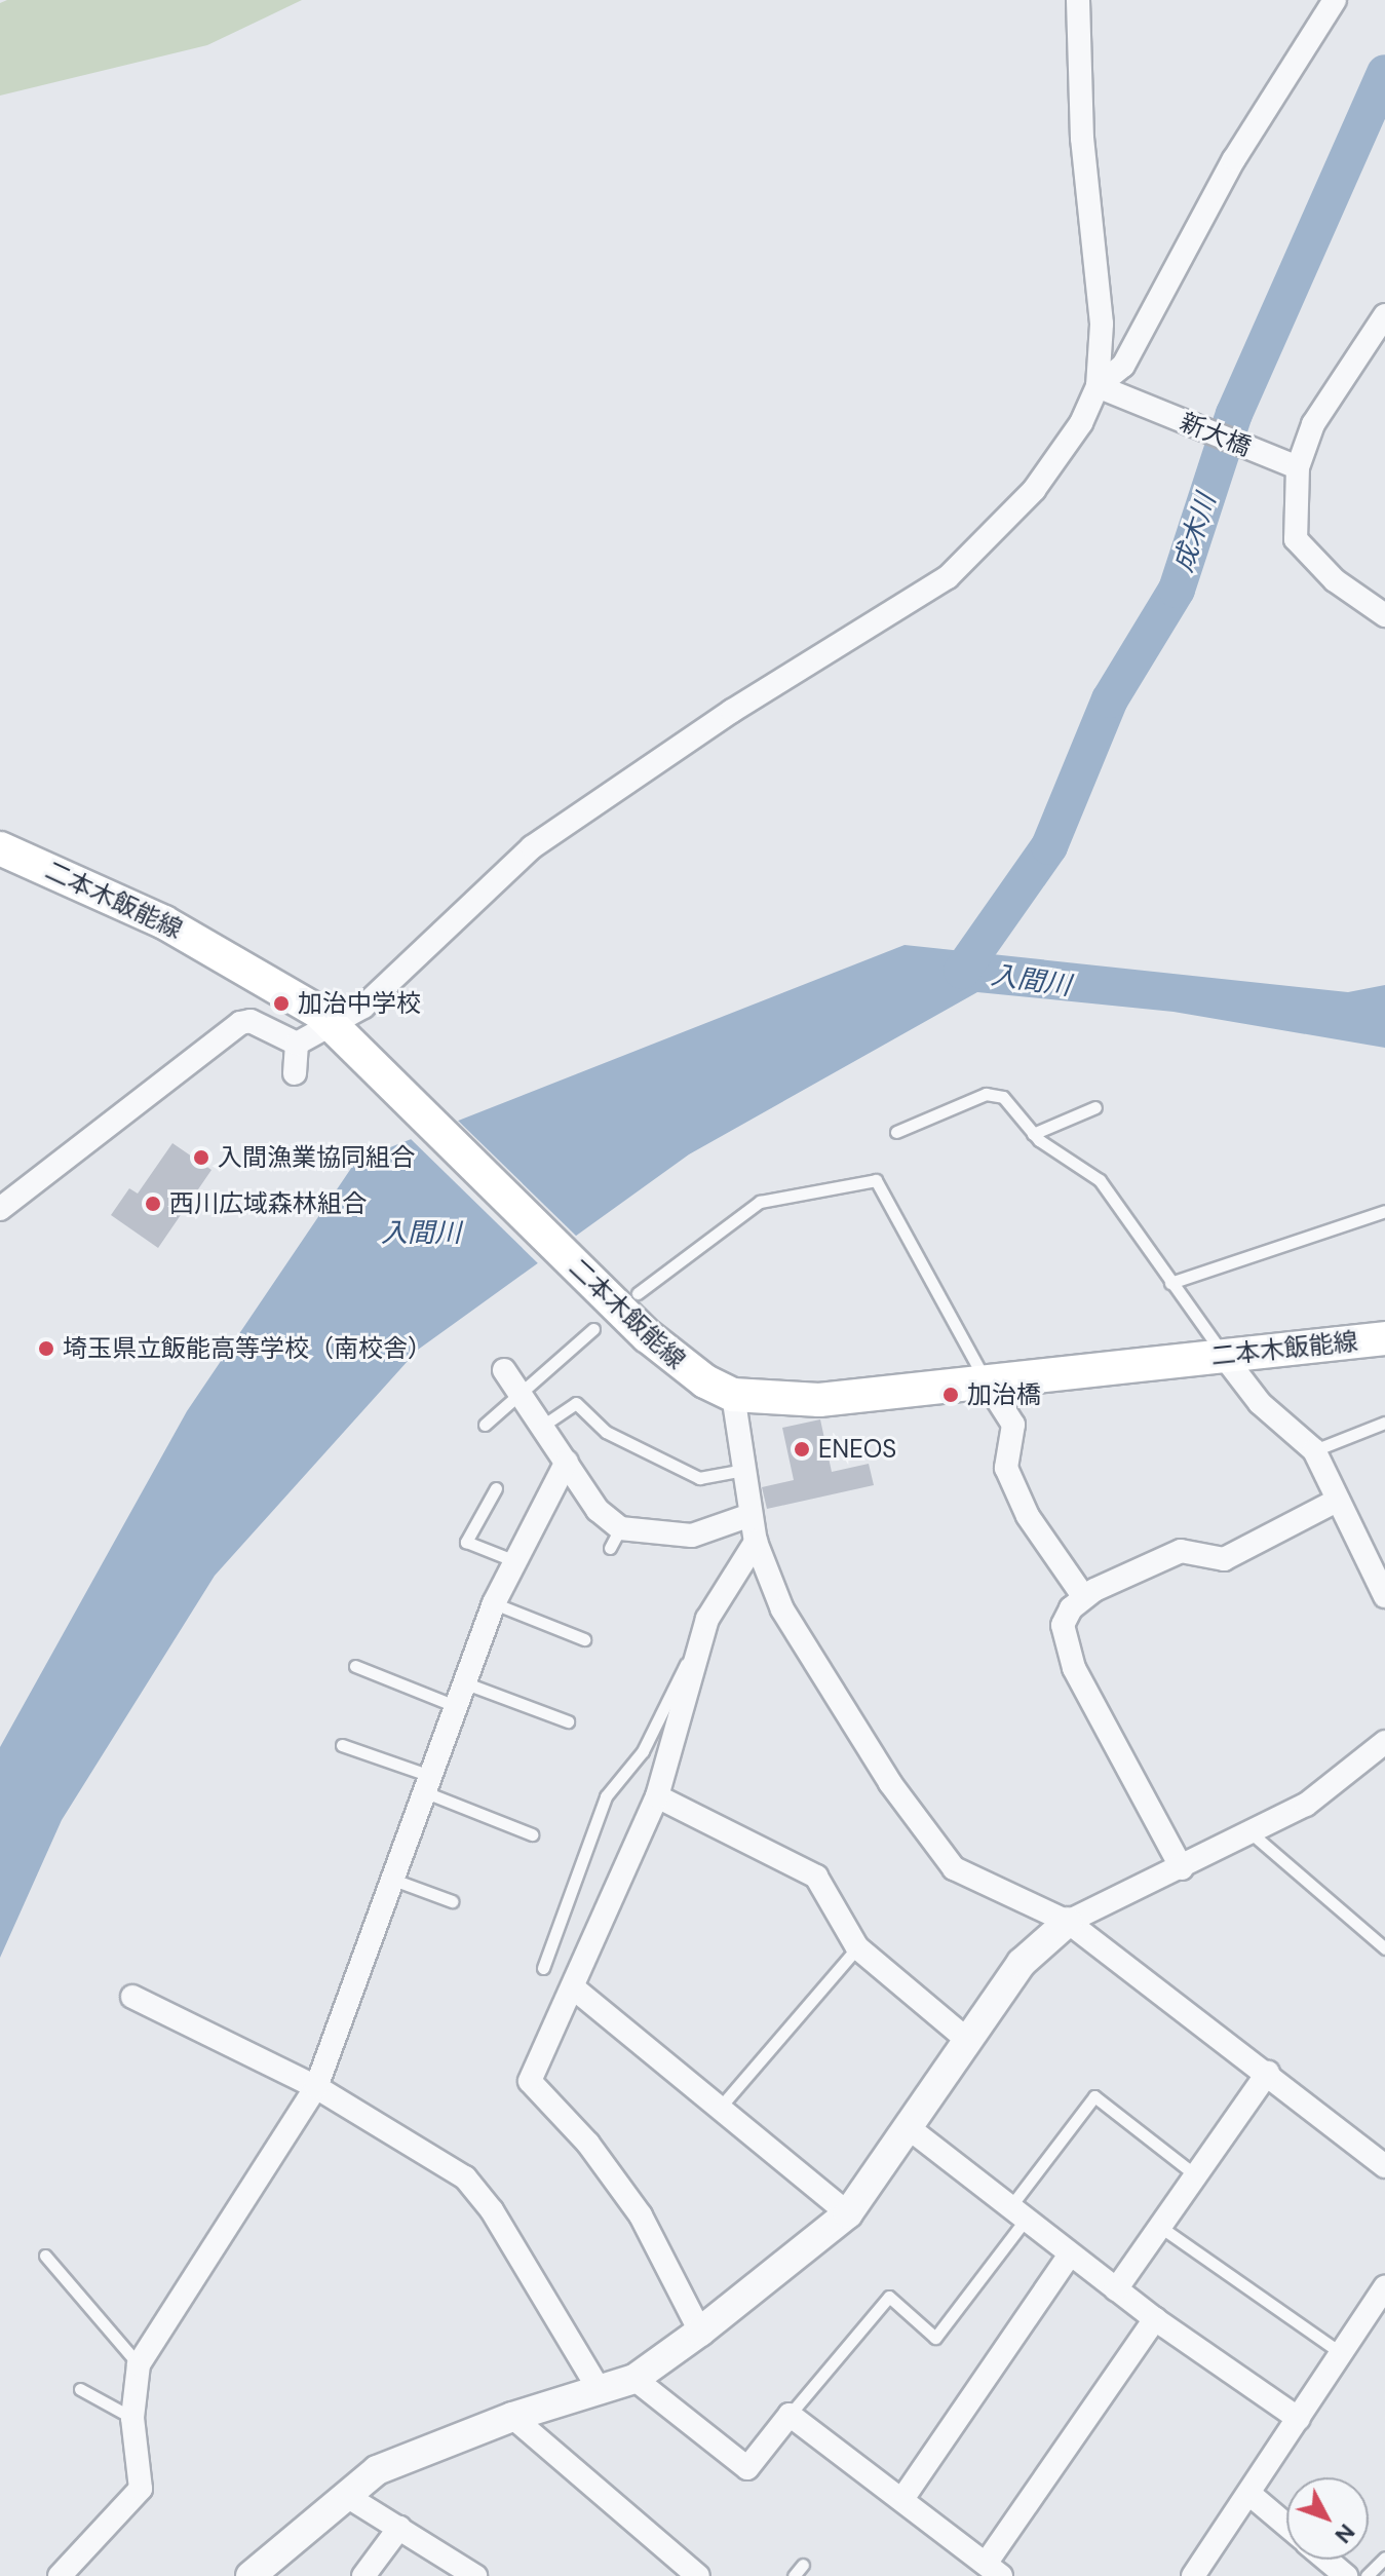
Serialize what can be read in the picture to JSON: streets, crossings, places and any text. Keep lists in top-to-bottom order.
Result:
{
  "streets": {
    "main road": ["二本木飯能線"],
    "street": ["新大橋"]
  },
  "water": ["成木川", "入間川"],
  "places": [
    "加治中学校",
    "入間漁業協同組合",
    "西川広域森林組合",
    "埼玉県立飯能高等学校（南校舎）",
    "加治橋",
    "ENEOS"
  ],
  "north": "bottom right"
}
